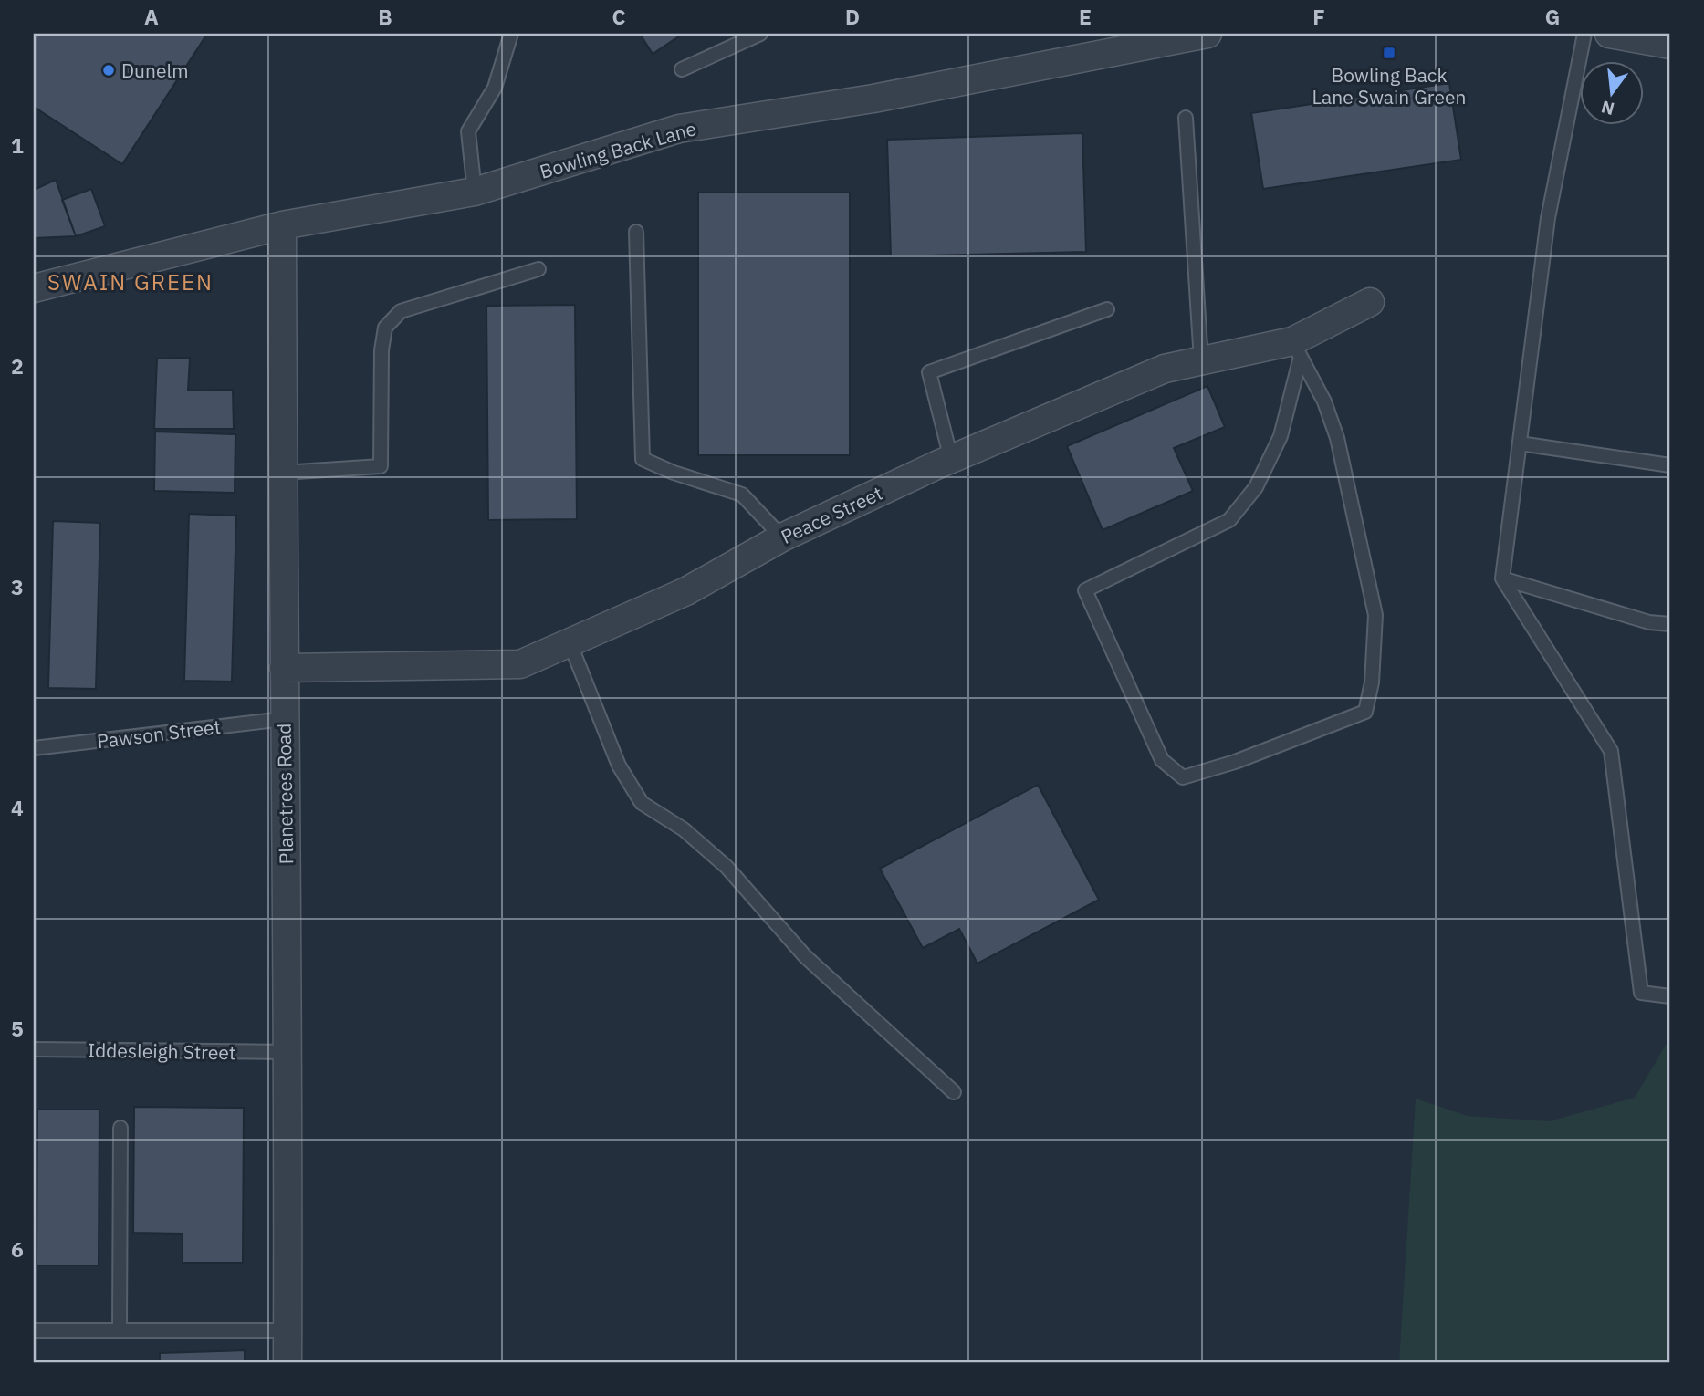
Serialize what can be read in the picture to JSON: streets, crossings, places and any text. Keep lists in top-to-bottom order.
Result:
{
  "streets": {
    "street": ["Bowling Back Lane", "Peace Street", "Planetrees Road"],
    "lane": ["Pawson Street", "Iddesleigh Street"]
  },
  "crossings": [
    ["Bowling Back Lane", "Planetrees Road"],
    ["Peace Street", "Planetrees Road"],
    ["Pawson Street", "Planetrees Road"],
    ["Planetrees Road", "Iddesleigh Street"]
  ],
  "districts": ["SWAIN GREEN"],
  "places": {
    "transit": ["Bowling Back Lane Swain Green"],
    "other": ["Dunelm"]
  },
  "north": "bottom",
  "grid": {
    "columns": [
      "A",
      "B",
      "C",
      "D",
      "E",
      "F",
      "G"
    ],
    "rows": [
      "1",
      "2",
      "3",
      "4",
      "5",
      "6"
    ]
  }
}
